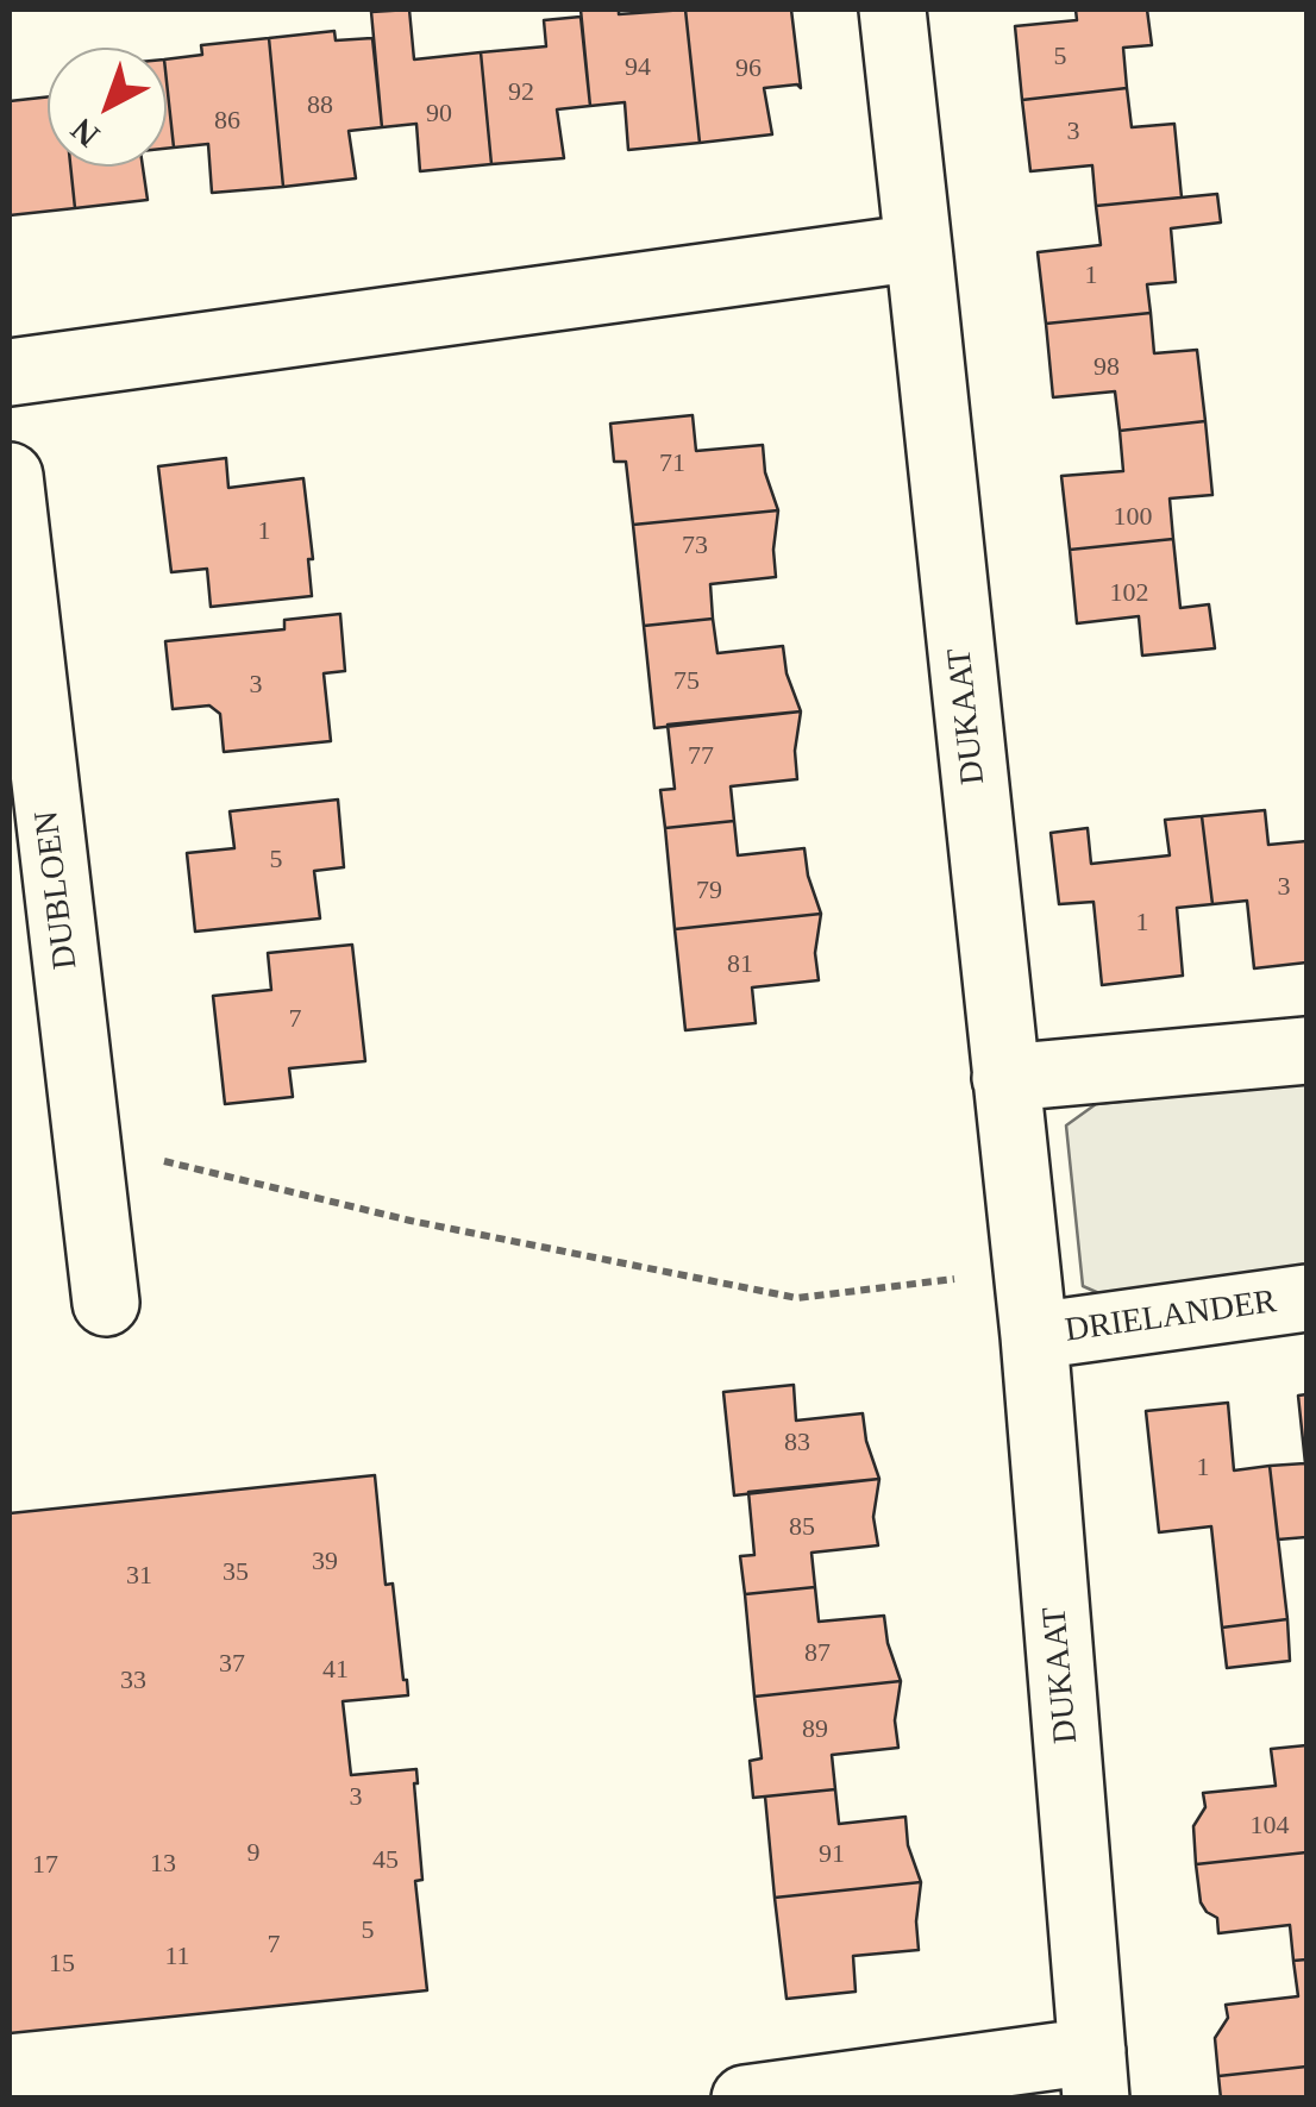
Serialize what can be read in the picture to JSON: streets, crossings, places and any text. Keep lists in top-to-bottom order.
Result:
{
  "streets": {
    "street": ["DUKAAT", "DUBLOEN", "DRIELANDER"]
  },
  "crossings": [
    ["DUKAAT", "DRIELANDER"]
  ],
  "house_numbers": [
    "5",
    "94",
    "96",
    "92",
    "88",
    "90",
    "86",
    "3",
    "1",
    "98",
    "71",
    "100",
    "1",
    "73",
    "102",
    "75",
    "3",
    "77",
    "5",
    "3",
    "79",
    "1",
    "81",
    "7",
    "83",
    "1",
    "85",
    "39",
    "35",
    "31",
    "87",
    "37",
    "41",
    "33",
    "89",
    "3",
    "104",
    "9",
    "91",
    "45",
    "13",
    "17",
    "5",
    "7",
    "11",
    "15"
  ],
  "north": "bottom left"
}
